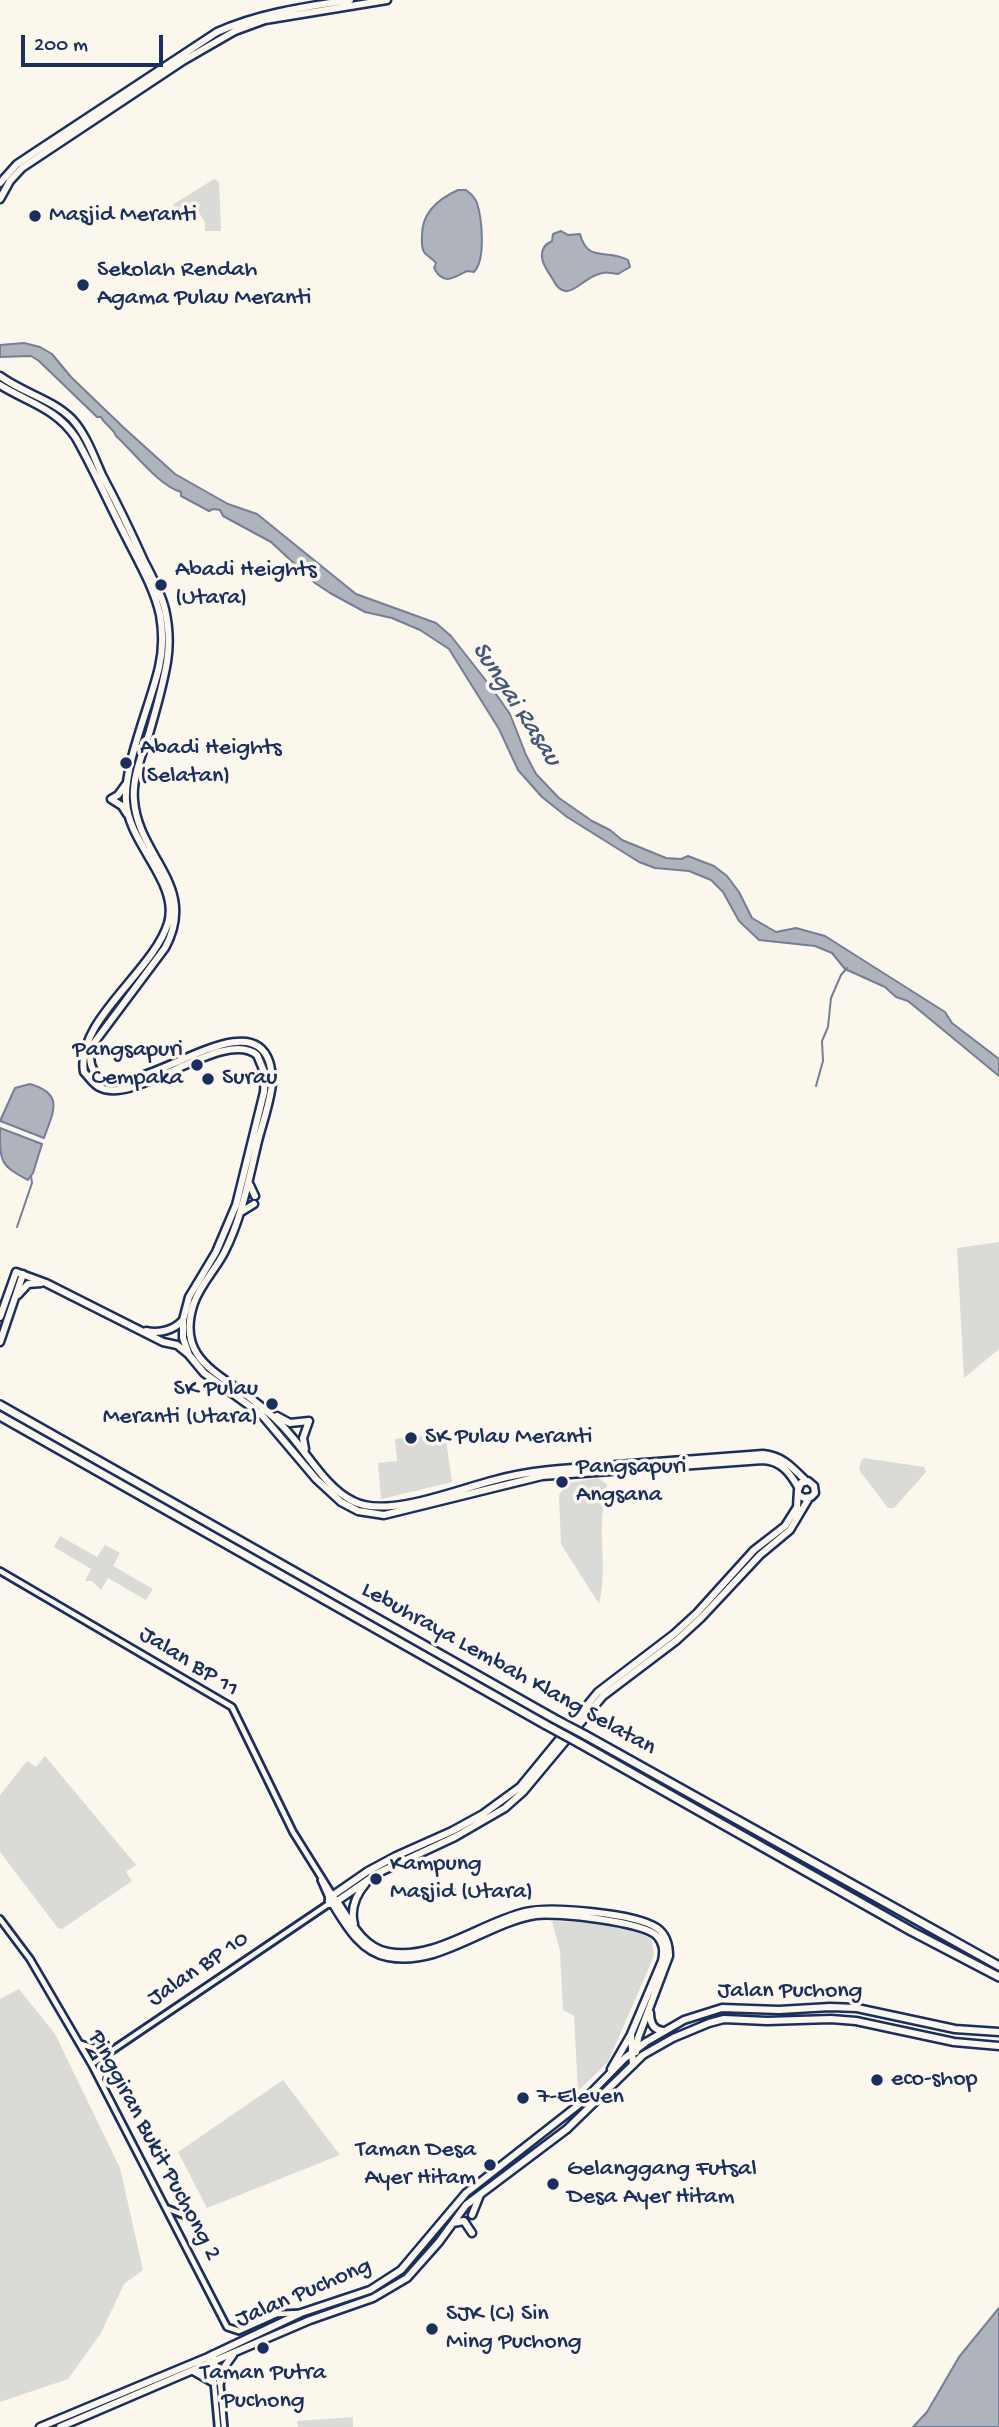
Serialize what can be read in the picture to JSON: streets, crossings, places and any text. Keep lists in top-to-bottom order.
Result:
{
  "streets": {
    "highway": ["Lebuhraya Lembah Klang Selatan"],
    "main road": ["Jalan Puchong"],
    "street": ["Jalan BP 11", "Jalan BP 10", "Pinggiran Bukit Puchong 2"]
  },
  "crossings": [
    ["Jalan BP 11", "Jalan BP 10"],
    ["Jalan BP 10", "Pinggiran Bukit Puchong 2"],
    ["Jalan Puchong", "Pinggiran Bukit Puchong 2"]
  ],
  "water": ["Sungai Rasau"],
  "places": [
    "Masjid Meranti",
    "Sekolah Rendah Agama Pulau Meranti",
    "Abadi Heights (Utara)",
    "Abadi Heights (Selatan)",
    "Pangsapuri Cempaka",
    "Surau",
    "SK Pulau Meranti (Utara)",
    "SK Pulau Meranti",
    "Pangsapuri Angsana",
    "Kampung Masjid (Utara)",
    "eco-shop",
    "7-Eleven",
    "Taman Desa Ayer Hitam",
    "Gelanggang Futsal Desa Ayer Hitam",
    "SJK (C) Sin Ming Puchong",
    "Taman Putra Puchong"
  ],
  "scale_bar": "200 m"
}
